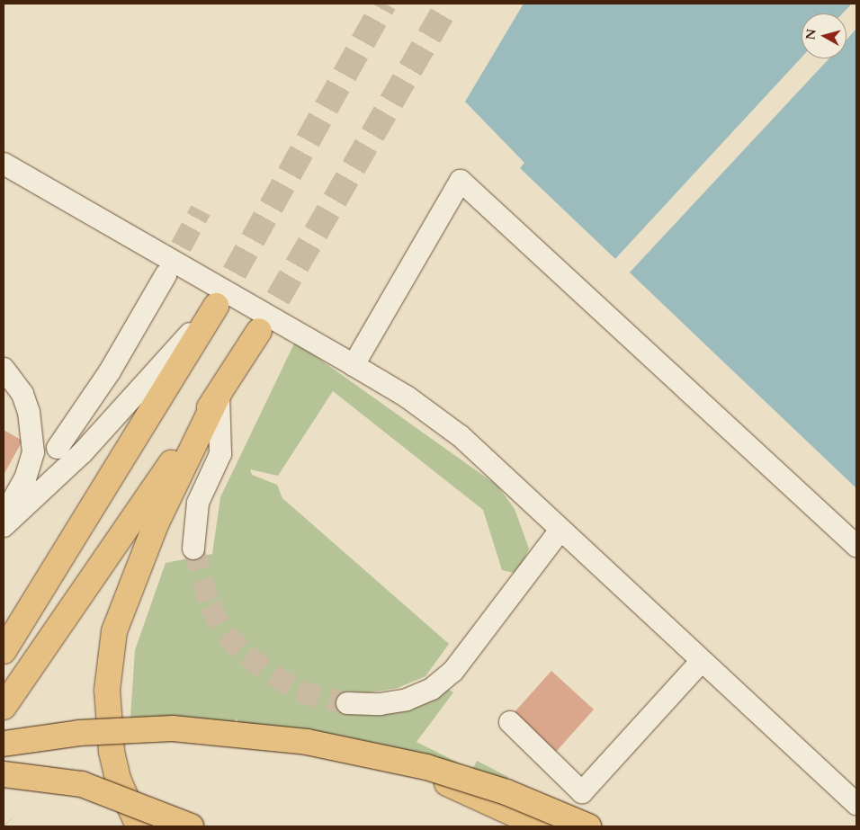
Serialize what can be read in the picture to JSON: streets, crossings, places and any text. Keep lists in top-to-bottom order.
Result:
{
  "north": "left"
}
